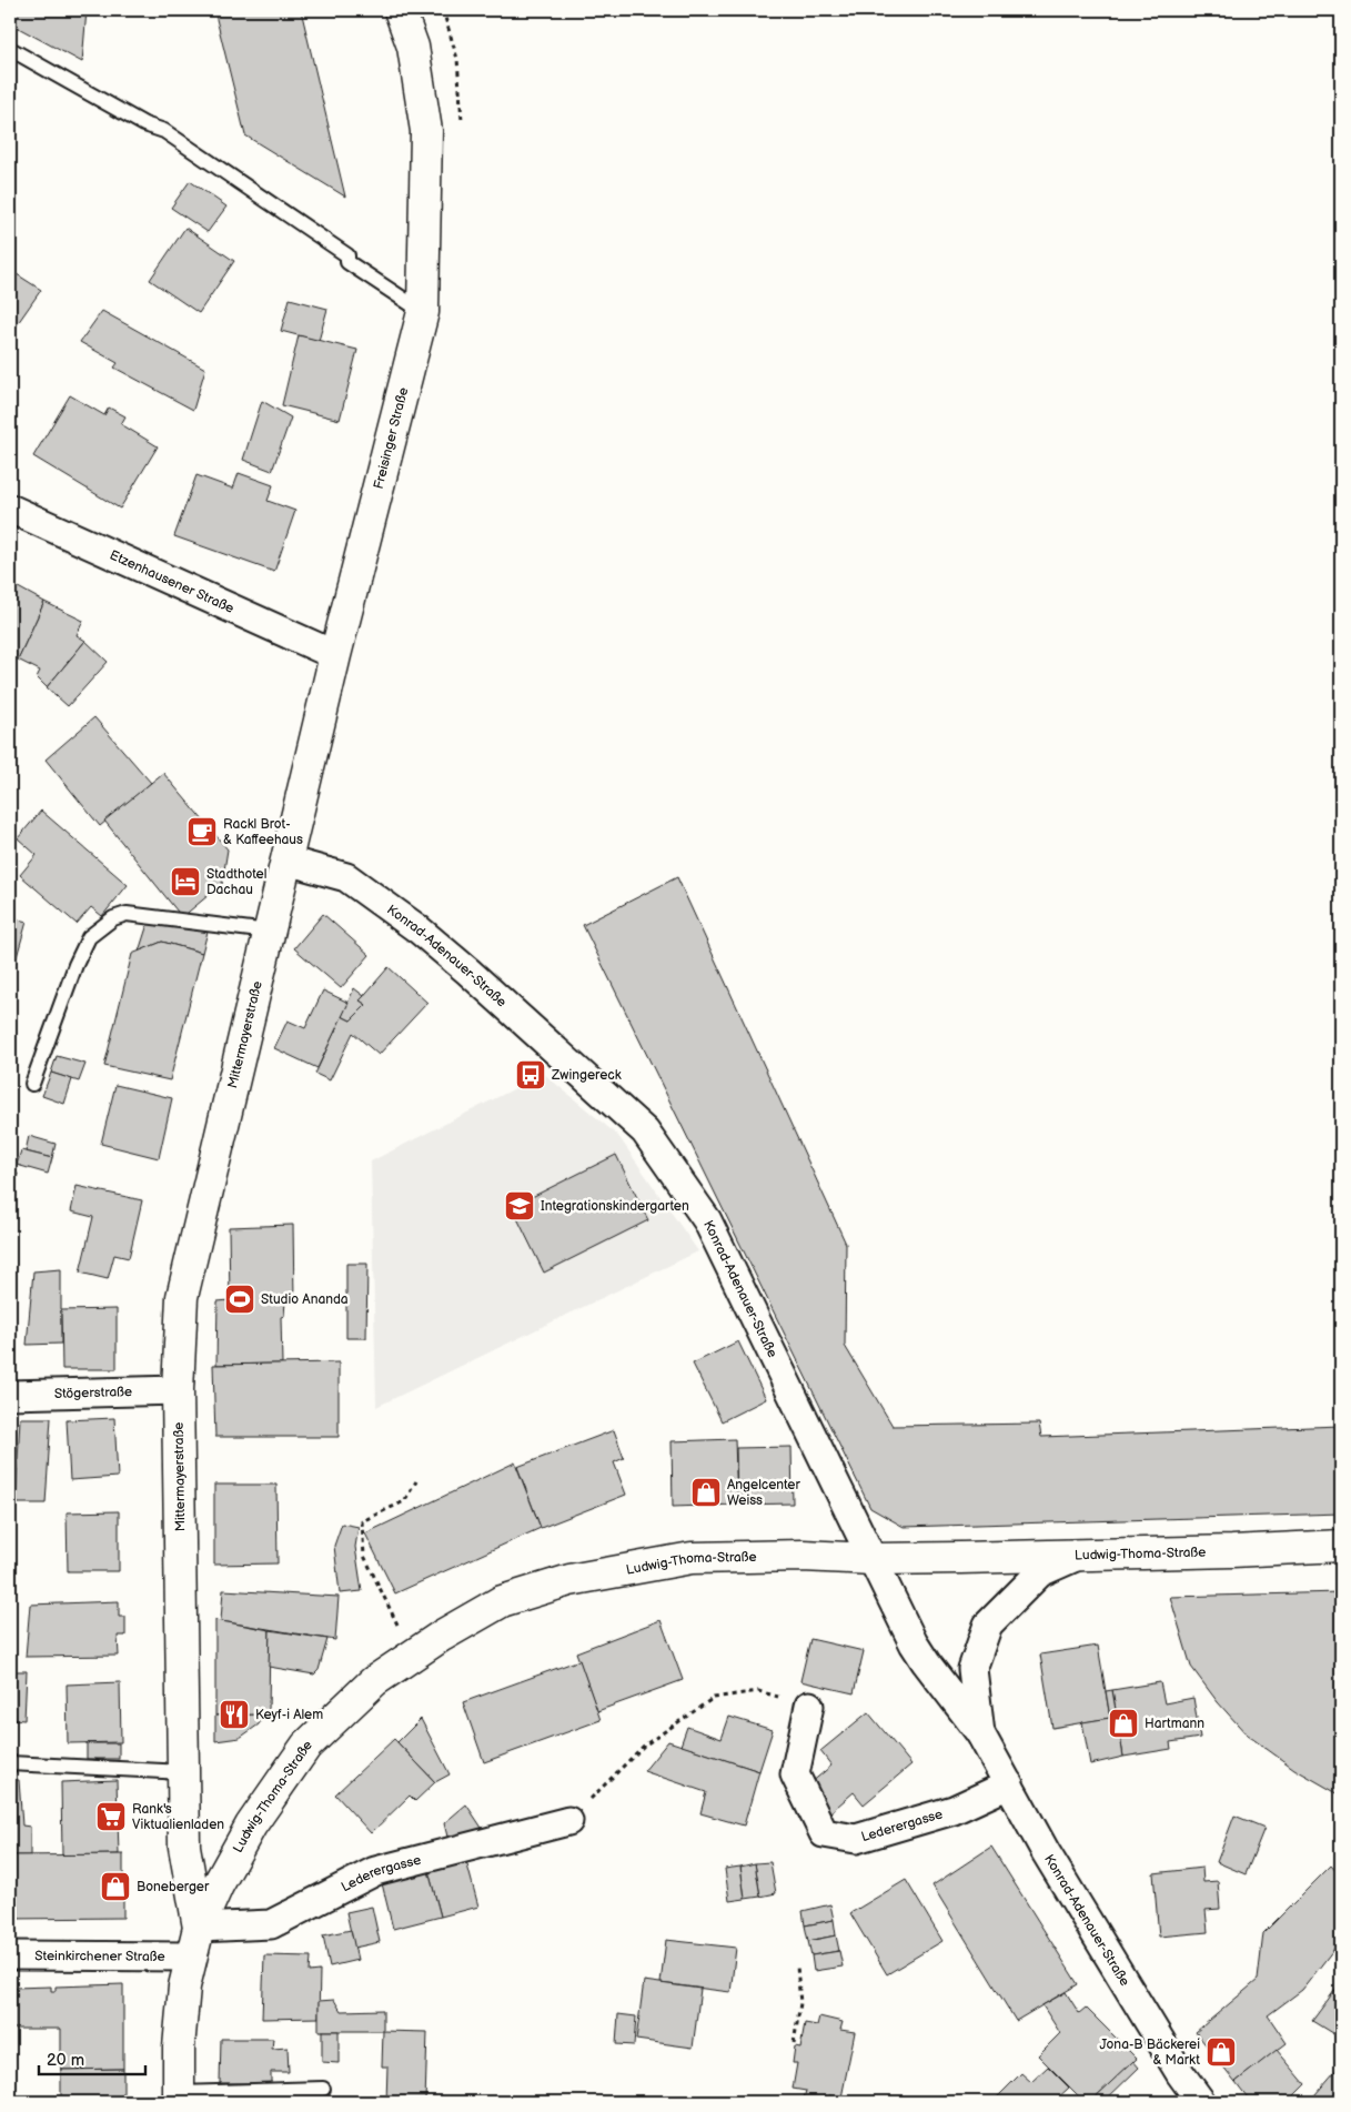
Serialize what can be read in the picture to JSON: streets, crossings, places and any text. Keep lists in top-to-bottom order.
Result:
{
  "streets": {
    "main road": ["Freisinger Straße", "Mittermayerstraße", "Ludwig-Thoma-Straße"],
    "street": [
      "Etzenhausener Straße",
      "Konrad-Adenauer-Straße",
      "Stögerstraße",
      "Lederergasse",
      "Steinkirchener Straße"
    ]
  },
  "crossings": [
    ["Freisinger Straße", "Etzenhausener Straße"],
    ["Freisinger Straße", "Konrad-Adenauer-Straße"],
    ["Freisinger Straße", "Mittermayerstraße"],
    ["Konrad-Adenauer-Straße", "Mittermayerstraße"],
    ["Konrad-Adenauer-Straße", "Ludwig-Thoma-Straße"],
    ["Konrad-Adenauer-Straße", "Lederergasse"],
    ["Mittermayerstraße", "Stögerstraße"],
    ["Mittermayerstraße", "Ludwig-Thoma-Straße"],
    ["Mittermayerstraße", "Lederergasse"],
    ["Mittermayerstraße", "Steinkirchener Straße"],
    ["Ludwig-Thoma-Straße", "Lederergasse"],
    ["Ludwig-Thoma-Straße", "Steinkirchener Straße"],
    ["Lederergasse", "Steinkirchener Straße"]
  ],
  "places": {
    "cafe": ["Rackl Brot- & Kaffeehaus"],
    "hotel": ["Stadthotel Dachau"],
    "bus stop": ["Zwingereck"],
    "school or university": ["Integrationskindergarten"],
    "sports": ["Studio Ananda"],
    "shop": [
      "Angelcenter Weiss",
      "Hartmann",
      "Boneberger",
      "Jona-B Bäckerei & Markt"
    ],
    "restaurant": ["Keyf-i Alem"],
    "supermarket": ["Rank's Viktualienladen"]
  },
  "scale_bar": "20 m"
}
